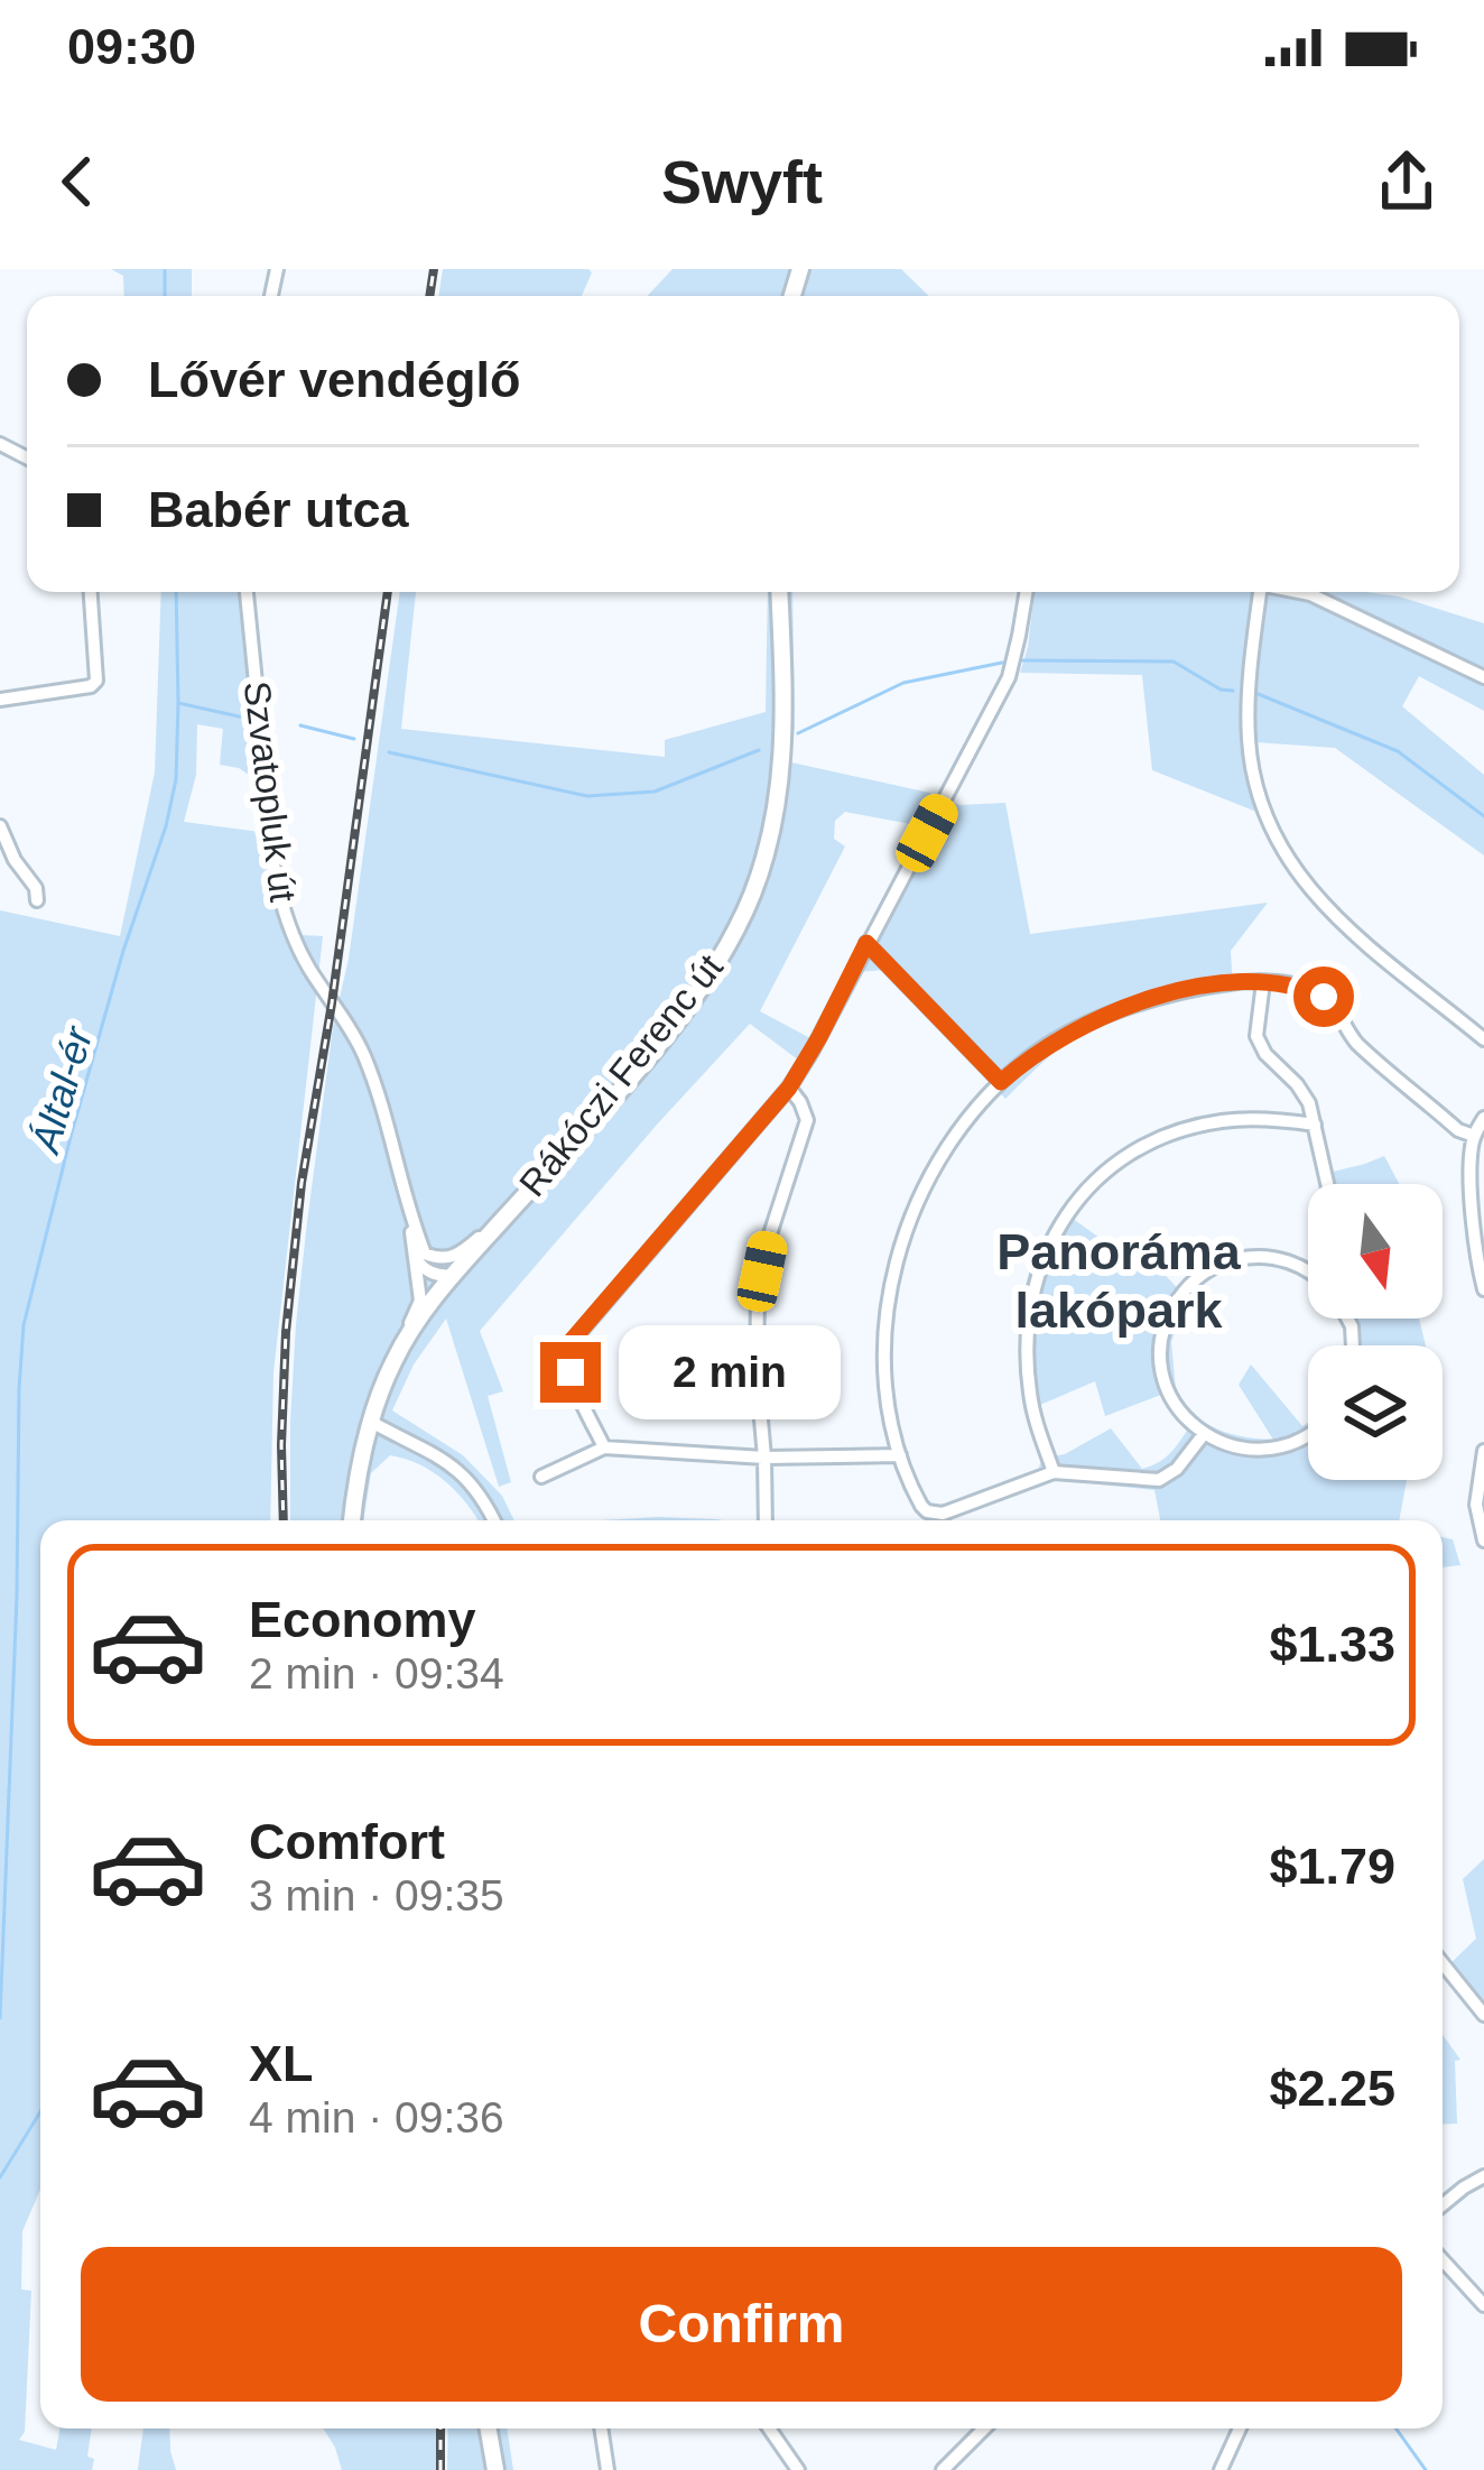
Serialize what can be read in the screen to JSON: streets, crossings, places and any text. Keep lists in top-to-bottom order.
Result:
{
  "streets": {
    "main road": ["Rákóczi Ferenc út"],
    "street": ["Szvatopluk út"]
  },
  "crossings": [
    ["Szvatopluk út", "Rákóczi Ferenc út"]
  ],
  "districts": ["Panoráma lakópark"],
  "water": ["Által-ér"],
  "north": "bottom",
  "page": {
    "status": "09:30",
    "header": "Swyft",
    "banner": ["Lővér vendéglő", "Babér utca"],
    "bubble": "2 min",
    "list": [
      {
        "name": "Economy",
        "note": "2 min · 09:34",
        "value": "$1.33"
      },
      {
        "name": "Comfort",
        "note": "3 min · 09:35",
        "value": "$1.79"
      },
      {
        "name": "XL",
        "note": "4 min · 09:36",
        "value": "$2.25"
      }
    ],
    "buttons": "Confirm"
  }
}
